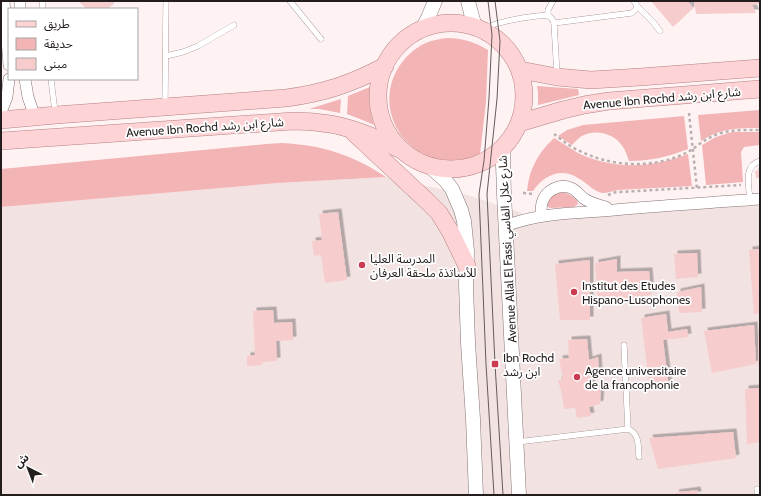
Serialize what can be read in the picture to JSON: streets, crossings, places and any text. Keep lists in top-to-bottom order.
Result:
{
  "streets": {
    "main road": ["Avenue Ibn Rochd شارع ابن رشد"],
    "street": ["Avenue Allal El Fassi شارع علال الفاسي"]
  },
  "places": {
    "other": ["المدرسة العليا للأساتذة ملحقة العرفان", "Institut des Etudes Hispano-Lusophones", "Agence universitaire de la francophonie"],
    "transit": ["Ibn Rochd ابن رشد"]
  },
  "legend": ["طريق", "حديقة", "مبنى"],
  "north": "top left"
}
